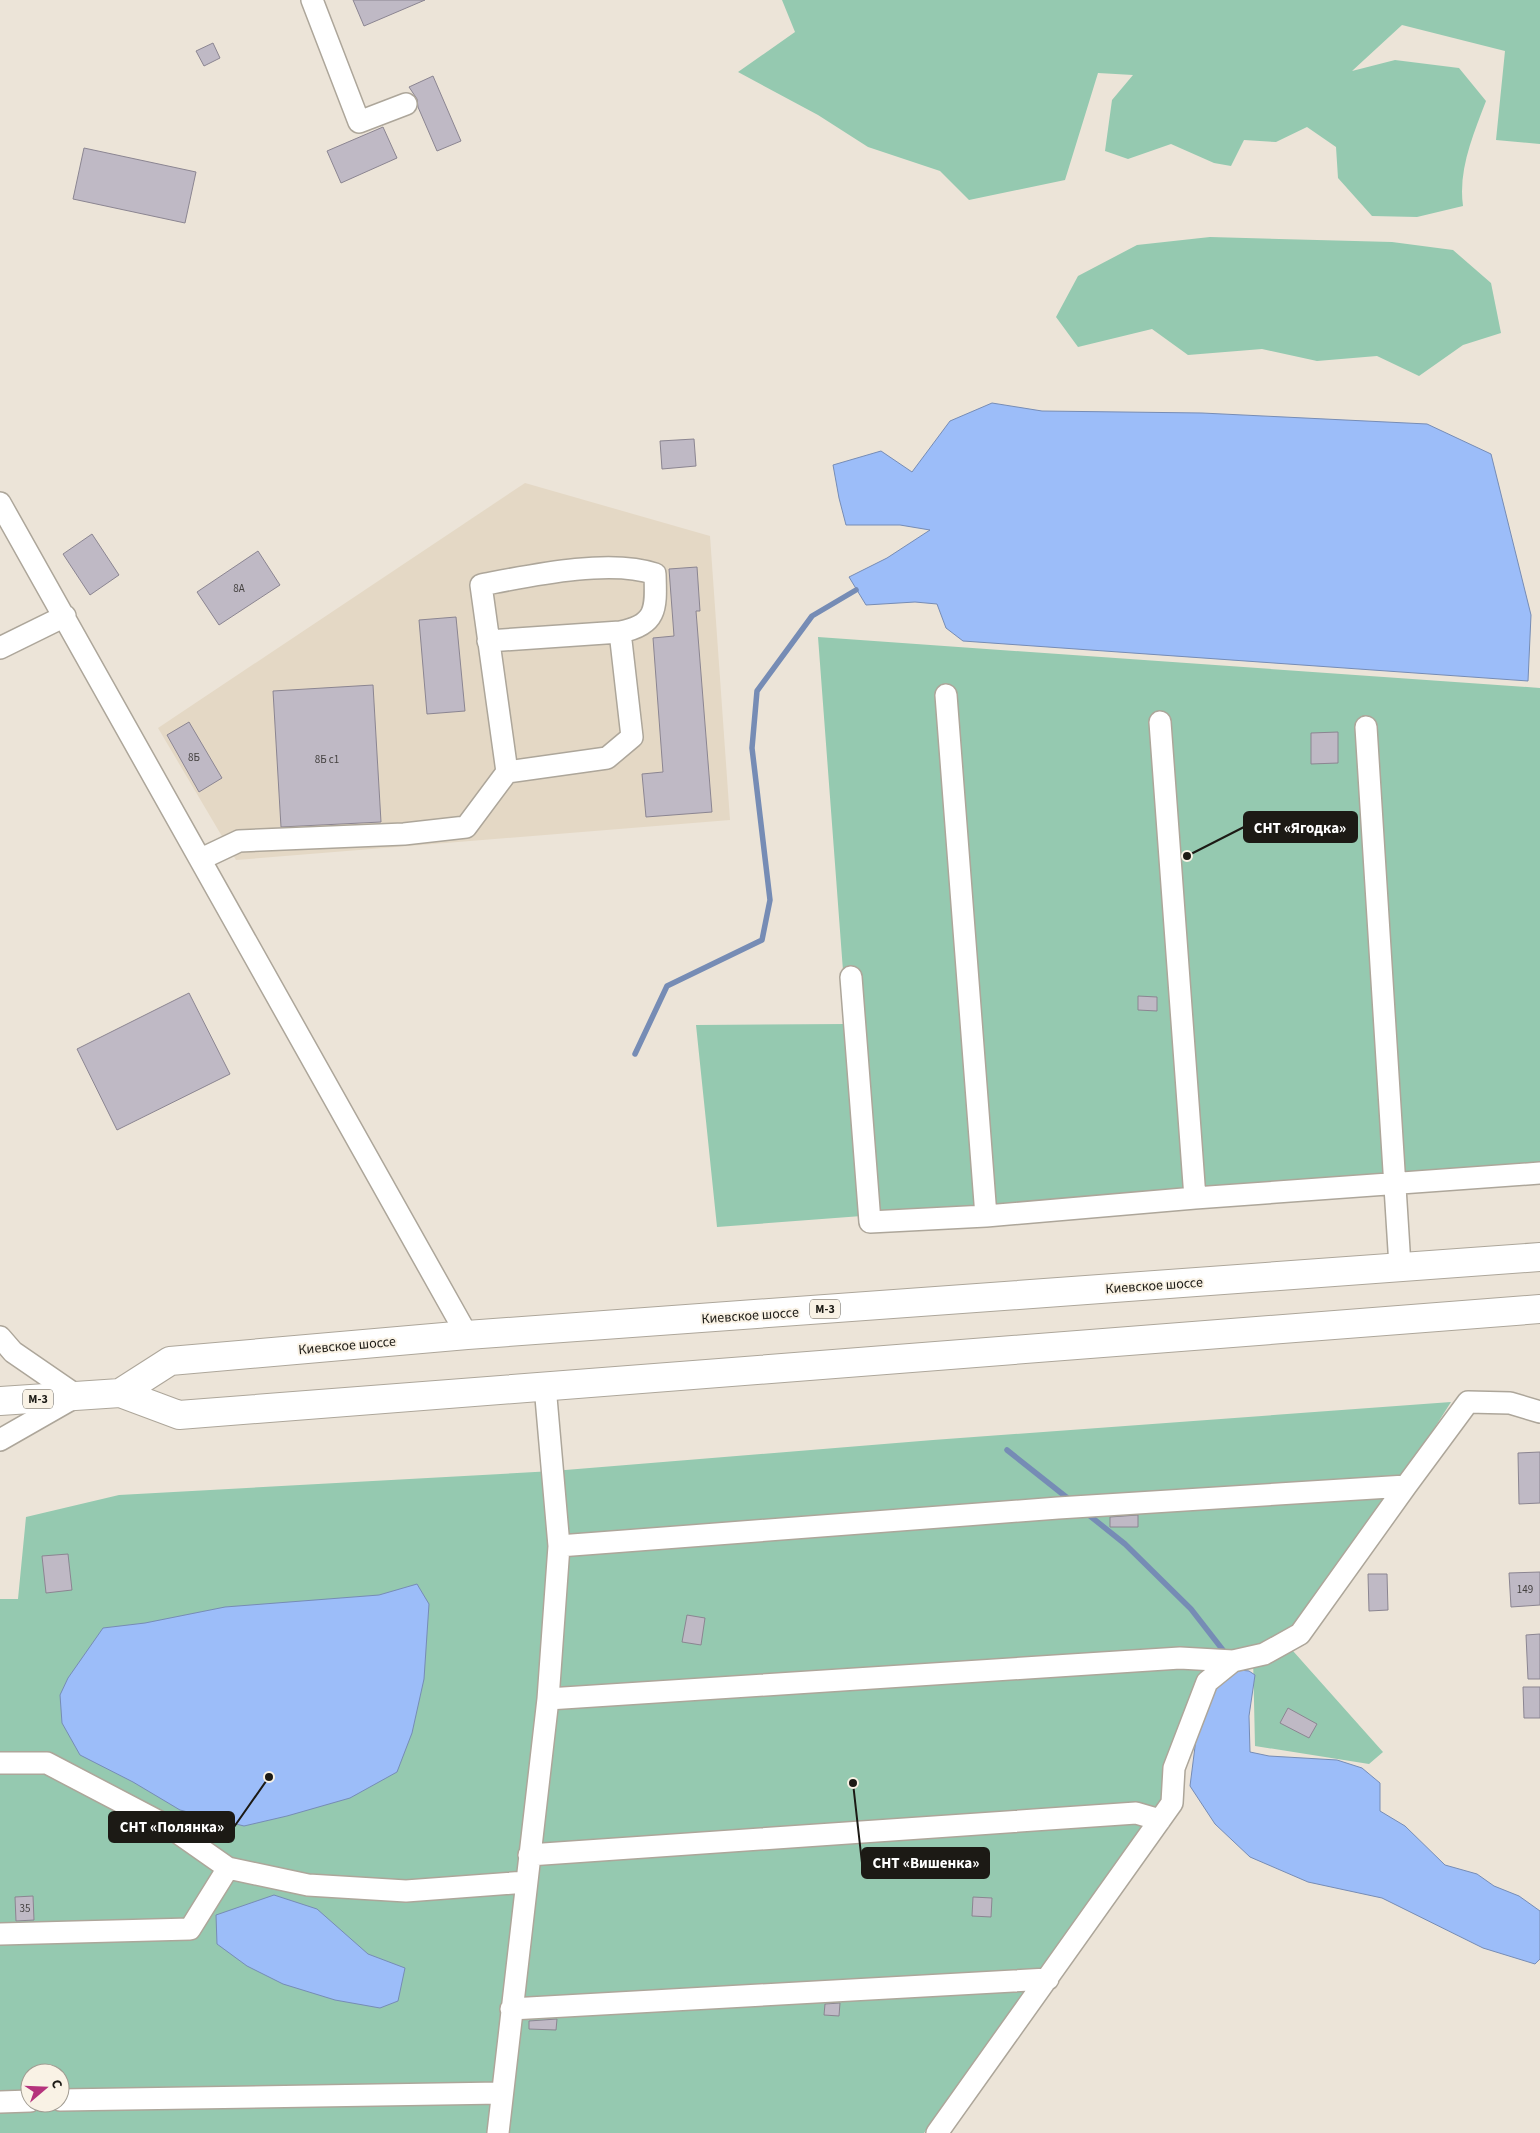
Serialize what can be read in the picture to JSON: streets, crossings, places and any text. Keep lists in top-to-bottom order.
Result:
{
  "streets": {
    "highway": ["Киевское шоссе", "М-3"]
  },
  "places": ["СНТ «Ягодка»", "СНТ «Полянка»", "СНТ «Вишенка»"],
  "house_numbers": [
    "8А",
    "8Б",
    "8Б с1",
    "149",
    "35"
  ],
  "north": "right"
}
